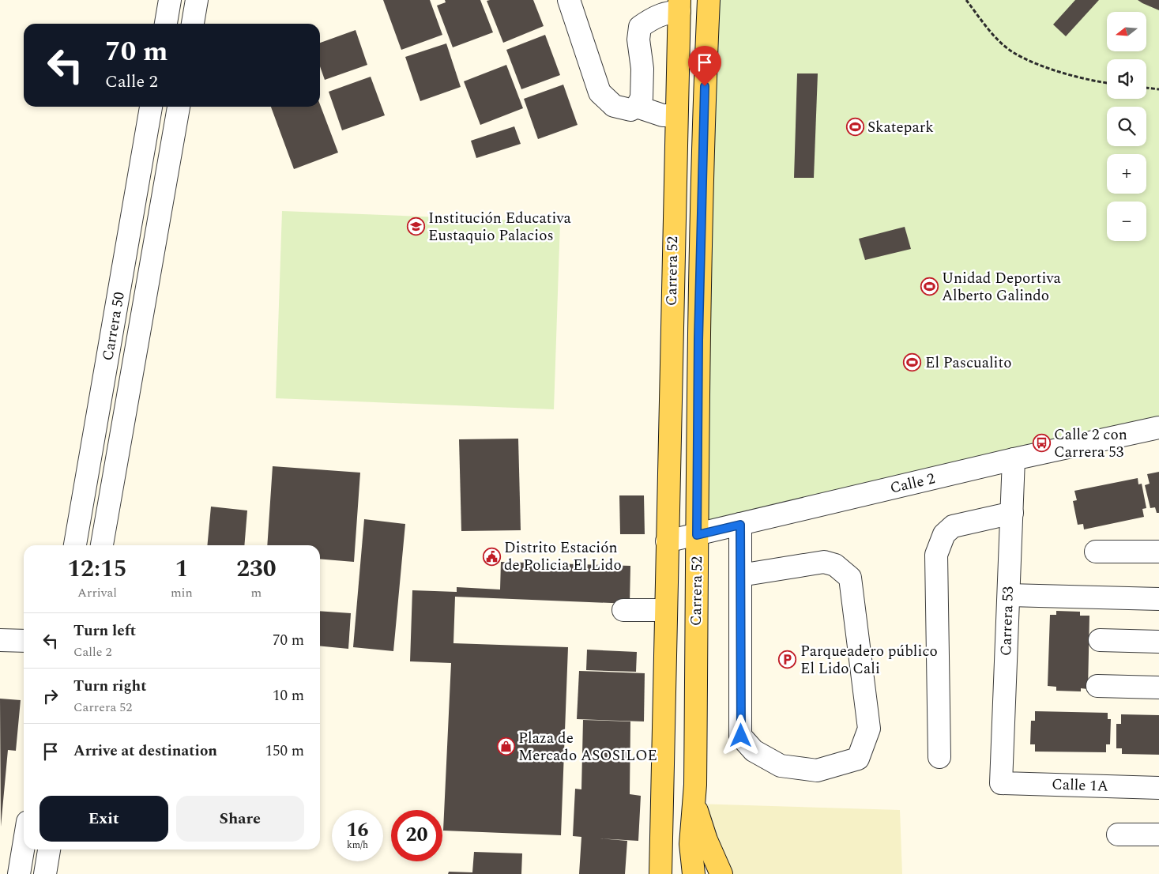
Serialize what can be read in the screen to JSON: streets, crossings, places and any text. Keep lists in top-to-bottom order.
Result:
{
  "streets": {
    "main road": ["Carrera 52"],
    "street": [
      "Carrera 50",
      "Calle 2",
      "Carrera 53",
      "Calle 1A"
    ]
  },
  "crossings": [
    ["Carrera 52", "Calle 2"],
    ["Calle 2", "Carrera 53"],
    ["Carrera 53", "Calle 1A"]
  ],
  "places": {
    "sports": ["Skatepark", "Unidad Deportiva Alberto Galindo", "El Pascualito"],
    "school or university": ["Institución Educativa Eustaquio Palacios"],
    "bus stop": ["Calle 2 con Carrera 53"],
    "public building": ["Distrito Estación de Policia El Lido"],
    "parking": ["Parqueadero público El Lido Cali"],
    "shop": ["Plaza de Mercado ASOSILOE"]
  },
  "north": "left",
  "page": {
    "map_buttons": ["+", "−"],
    "turn": ["70 m", "Calle 2"],
    "eta": [
      "12:15",
      "Arrival",
      "1",
      "min",
      "230",
      "m"
    ],
    "list": [
      {
        "name": "Turn left",
        "note": "Calle 2",
        "value": "70 m"
      },
      {
        "name": "Turn right",
        "note": "Carrera 52",
        "value": "10 m"
      },
      {
        "name": "Arrive at destination",
        "value": "150 m"
      }
    ],
    "buttons": ["Exit", "Share"],
    "speed": "16 km/h",
    "limit": "20"
  }
}
